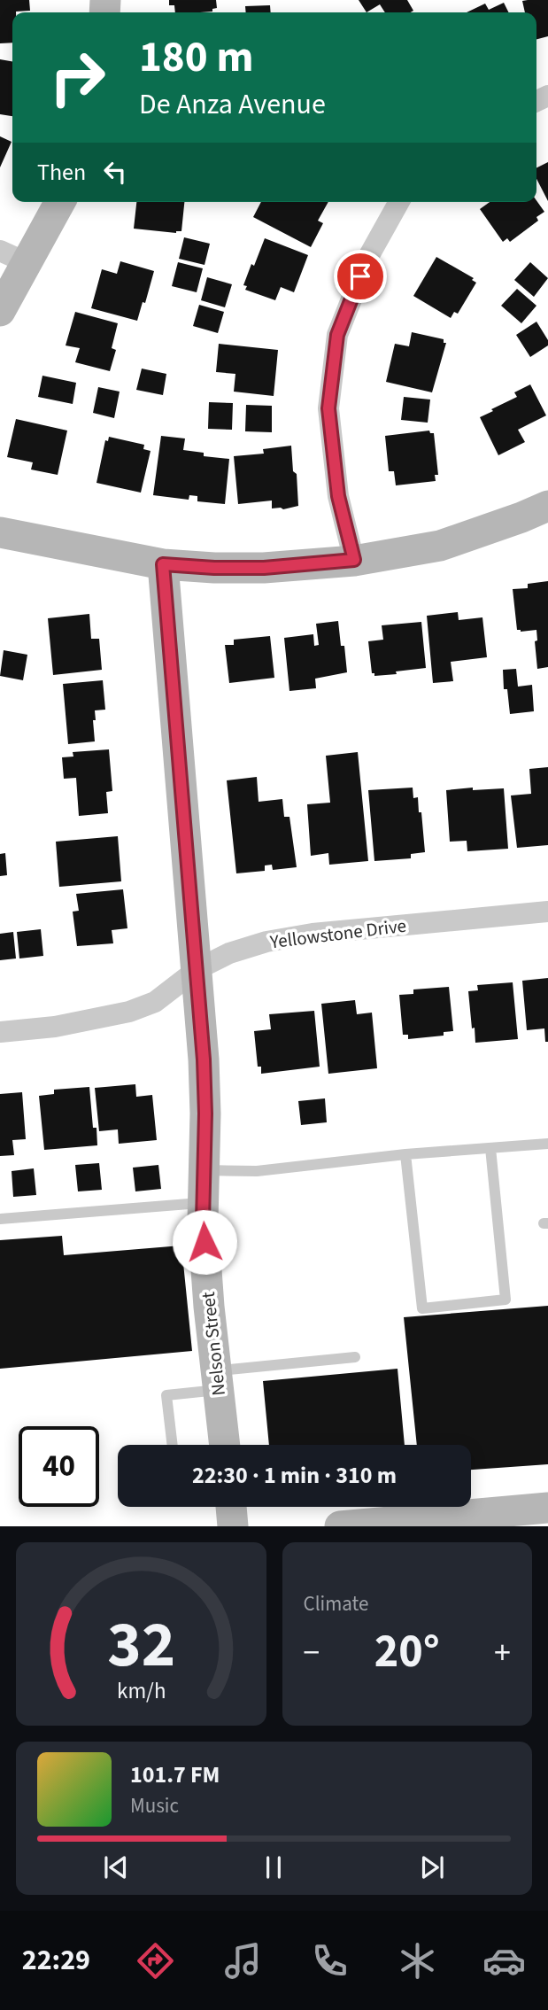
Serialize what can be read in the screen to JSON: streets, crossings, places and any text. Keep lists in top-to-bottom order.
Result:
{
  "streets": {
    "street": ["Yellowstone Drive", "Nelson Street"]
  },
  "crossings": [
    ["Yellowstone Drive", "Nelson Street"]
  ],
  "page": {
    "turn": ["180 m", "De Anza Avenue"],
    "then": "Then",
    "limit": "40",
    "trip": "22:30 · 1 min · 310 m",
    "tile": "Climate",
    "heat": ["−", "20°", "+"],
    "song": ["101.7 FM", "Music"],
    "tabs": "22:29",
    "gauge": ["32", "km/h"]
  }
}
